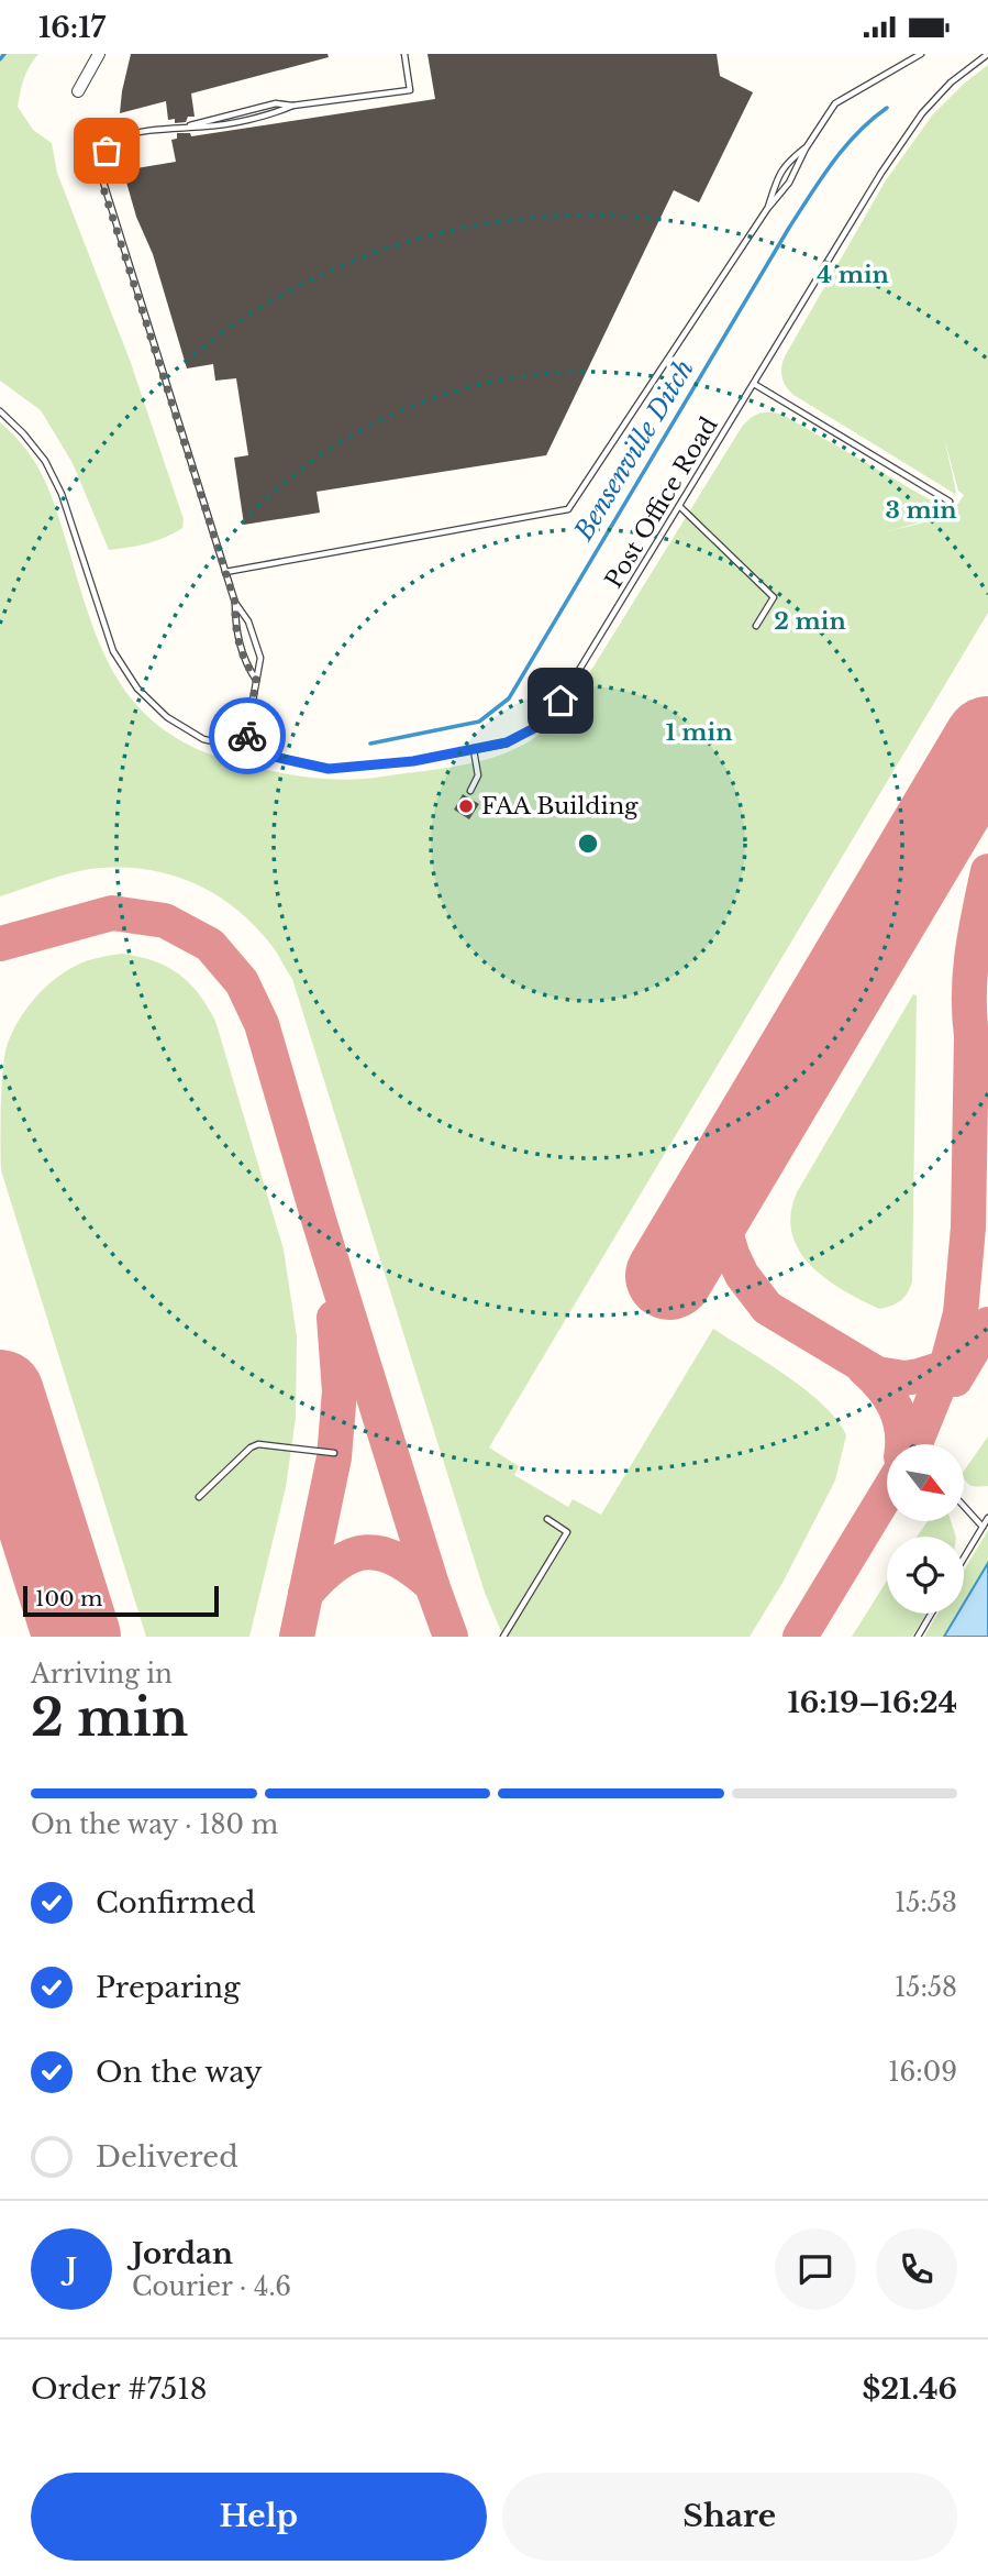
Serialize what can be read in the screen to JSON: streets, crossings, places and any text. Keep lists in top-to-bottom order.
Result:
{
  "streets": {
    "lane": ["Post Office Road"]
  },
  "water": ["Bensenville Ditch"],
  "places": ["FAA Building"],
  "scale_bar": "100 m",
  "north": "bottom right",
  "page": {
    "status": "16:17",
    "scale": "100 m",
    "heading": ["2 min", "Arriving in", "16:19–16:24"],
    "panel": [
      "Jordan",
      "Courier · 4.6",
      "Order #7518",
      "$21.46"
    ],
    "bar": "On the way · 180 m",
    "list": [
      ["Confirmed", "15:53"],
      ["Preparing", "15:58"],
      ["On the way", "16:09"],
      "Delivered"
    ],
    "round": "J",
    "buttons": ["Help", "Share"]
  },
  "rings": [
    "4 min",
    "3 min",
    "2 min",
    "1 min"
  ]
}
